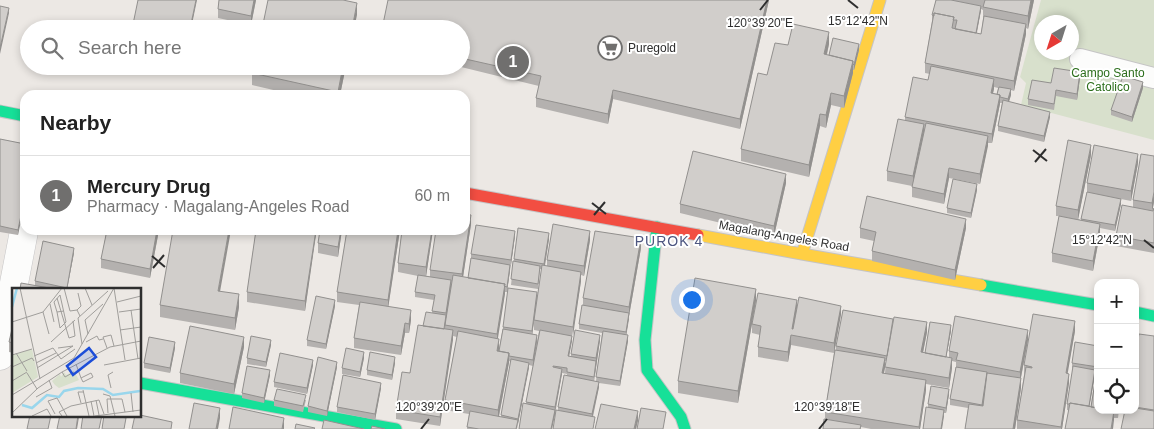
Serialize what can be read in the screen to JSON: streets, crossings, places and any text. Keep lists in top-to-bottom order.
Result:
{
  "streets": {
    "street": ["Magalang-Angeles Road"]
  },
  "districts": ["PUROK 4"],
  "parks": ["Campo Santo Catolico"],
  "places": {
    "supermarket": ["Puregold"]
  },
  "north": "bottom left",
  "page": {
    "search": "Search here",
    "pins": "1",
    "heading": "Nearby",
    "list": [
      {
        "mark": "1",
        "name": "Mercury Drug",
        "note": "Pharmacy · Magalang-Angeles Road",
        "value": "60 m"
      }
    ],
    "map_buttons": ["+", "−"]
  },
  "coordinates": ["15°12'42\"N", "120°39'20\"E", "120°39'18\"E"]
}
